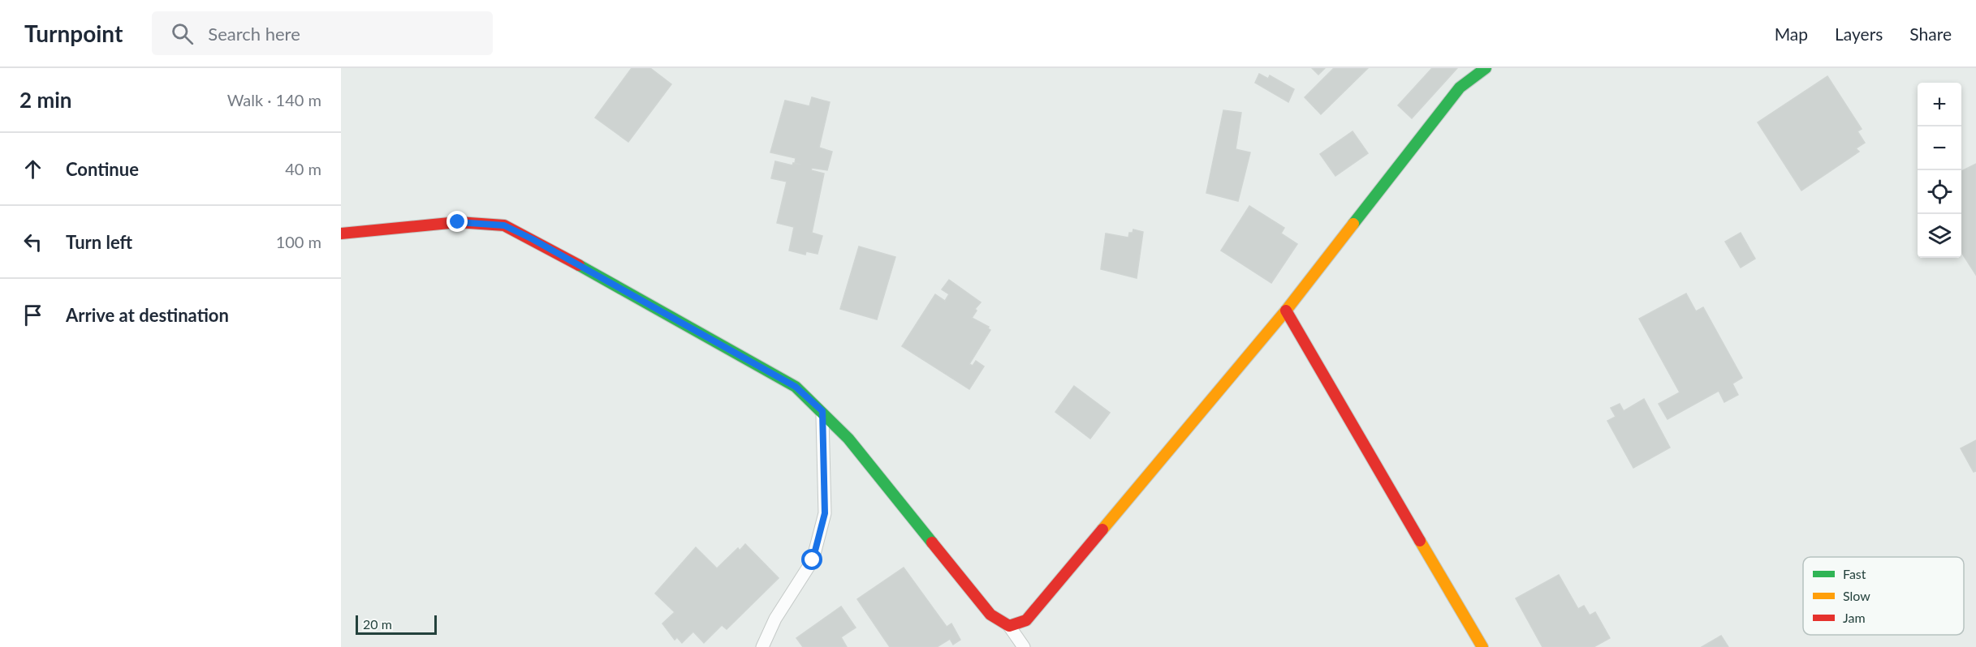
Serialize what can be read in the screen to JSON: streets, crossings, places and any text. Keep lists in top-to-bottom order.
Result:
{
  "legend": ["Fast", "Slow", "Jam"],
  "scale_bar": "20 m",
  "page": {
    "header": "Turnpoint",
    "search": "Search here",
    "nav": ["Map", "Layers", "Share"],
    "heading": ["2 min", "Walk · 140 m"],
    "map_buttons": ["+", "−"],
    "list": [
      ["Continue", "40 m"],
      ["Turn left", "100 m"],
      "Arrive at destination"
    ],
    "scale": "20 m"
  }
}
